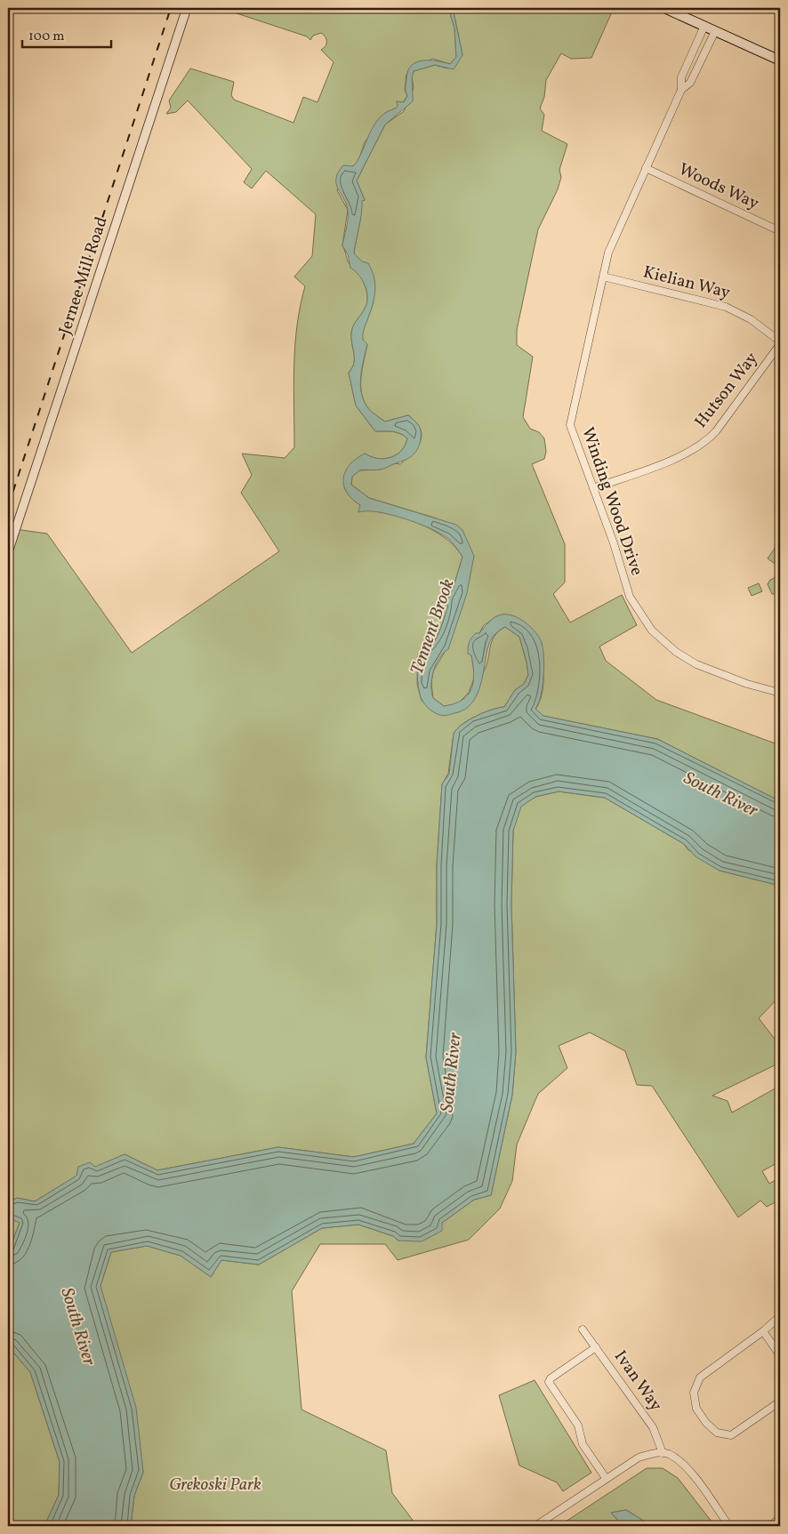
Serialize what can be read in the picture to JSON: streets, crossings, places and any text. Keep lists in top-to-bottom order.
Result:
{
  "streets": {
    "street": [
      "Woods Way",
      "Jernee Mill Road",
      "Kielian Way",
      "Hutson Way",
      "Winding Wood Drive",
      "Ivan Way"
    ]
  },
  "crossings": [
    ["Woods Way", "Winding Wood Drive"],
    ["Kielian Way", "Hutson Way"],
    ["Kielian Way", "Winding Wood Drive"],
    ["Hutson Way", "Winding Wood Drive"]
  ],
  "water": ["Tennent Brook", "South River"],
  "parks": ["Grekoski Park"],
  "scale_bar": "100 m"
}
